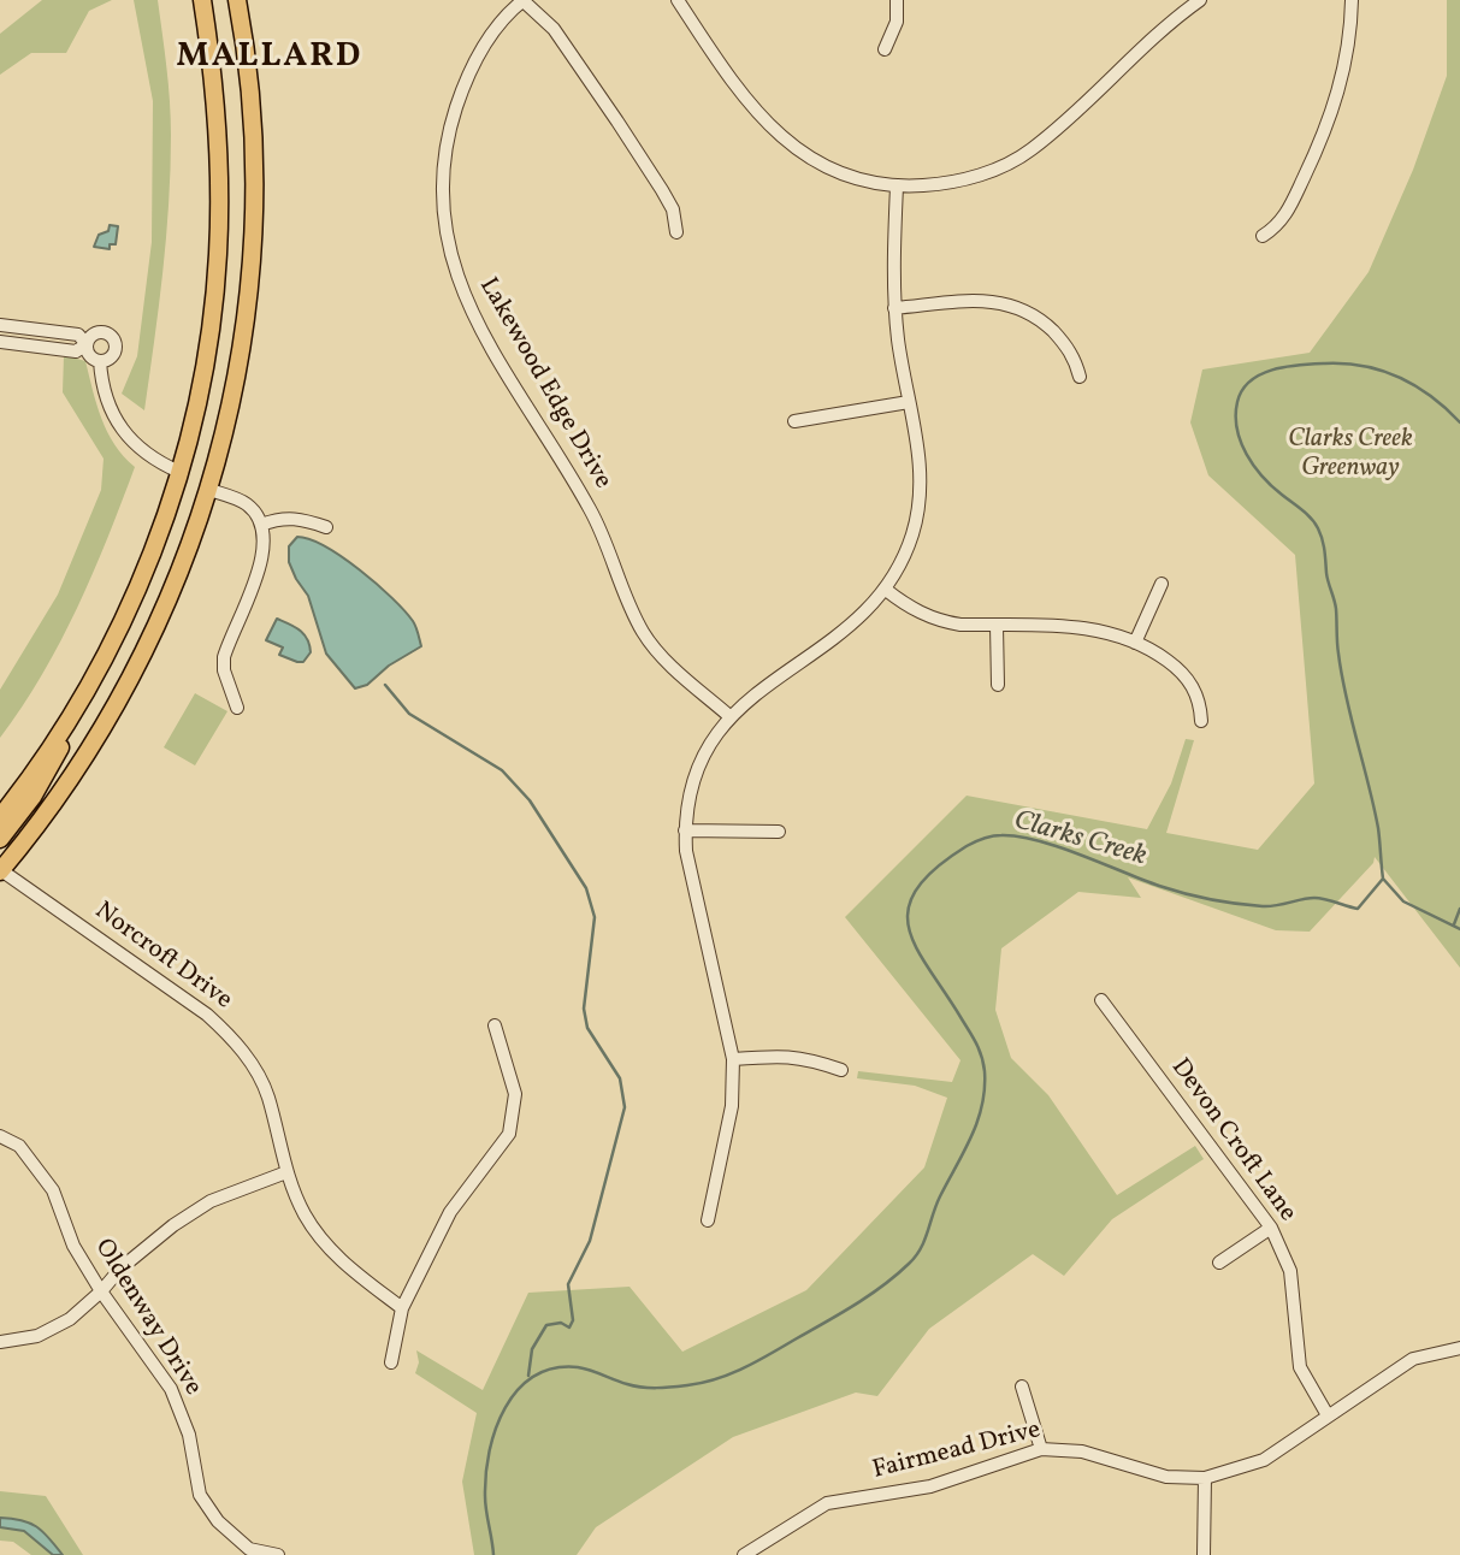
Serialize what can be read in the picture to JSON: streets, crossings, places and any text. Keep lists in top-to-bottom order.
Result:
{
  "streets": {
    "street": [
      "Lakewood Edge Drive",
      "Norcroft Drive",
      "Devon Croft Lane",
      "Oldenway Drive",
      "Fairmead Drive"
    ]
  },
  "crossings": [
    ["Devon Croft Lane", "Fairmead Drive"]
  ],
  "districts": ["MALLARD"],
  "water": ["Clarks Creek"],
  "parks": ["Clarks Creek Greenway"]
}
